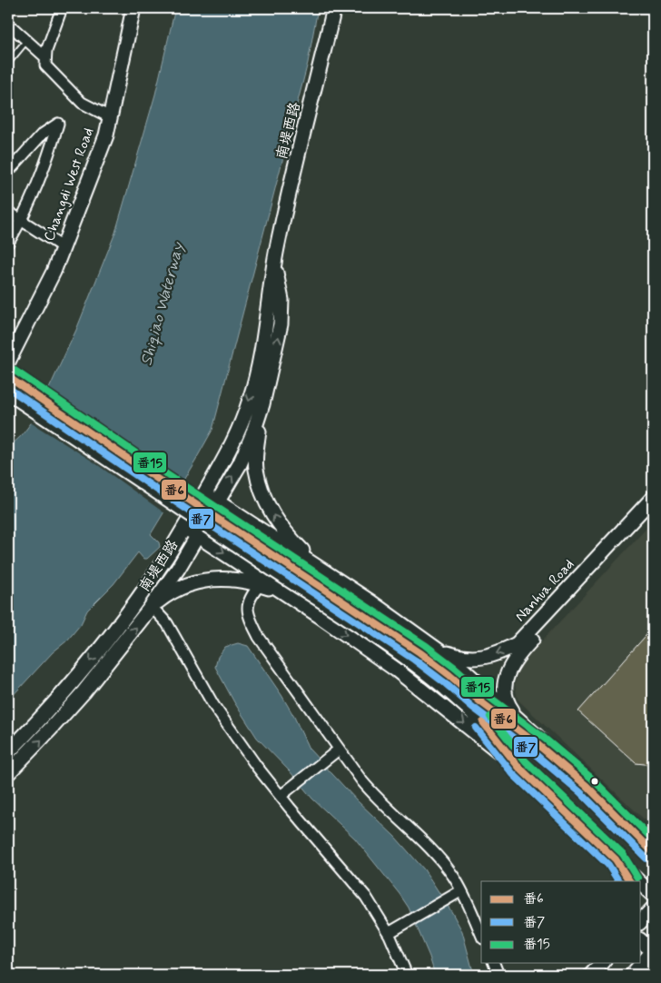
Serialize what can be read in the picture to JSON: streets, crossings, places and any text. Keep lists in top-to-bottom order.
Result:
{
  "streets": {
    "main road": ["南堤西路", "Changdi West Road", "Nanhua Road"]
  },
  "one_way": ["Nanhua Road"],
  "water": ["Shiqiao Waterway"],
  "lines": ["transit line 番15", "transit line 番6", "transit line 番7"],
  "legend": ["番6", "番7", "番15"]
}
